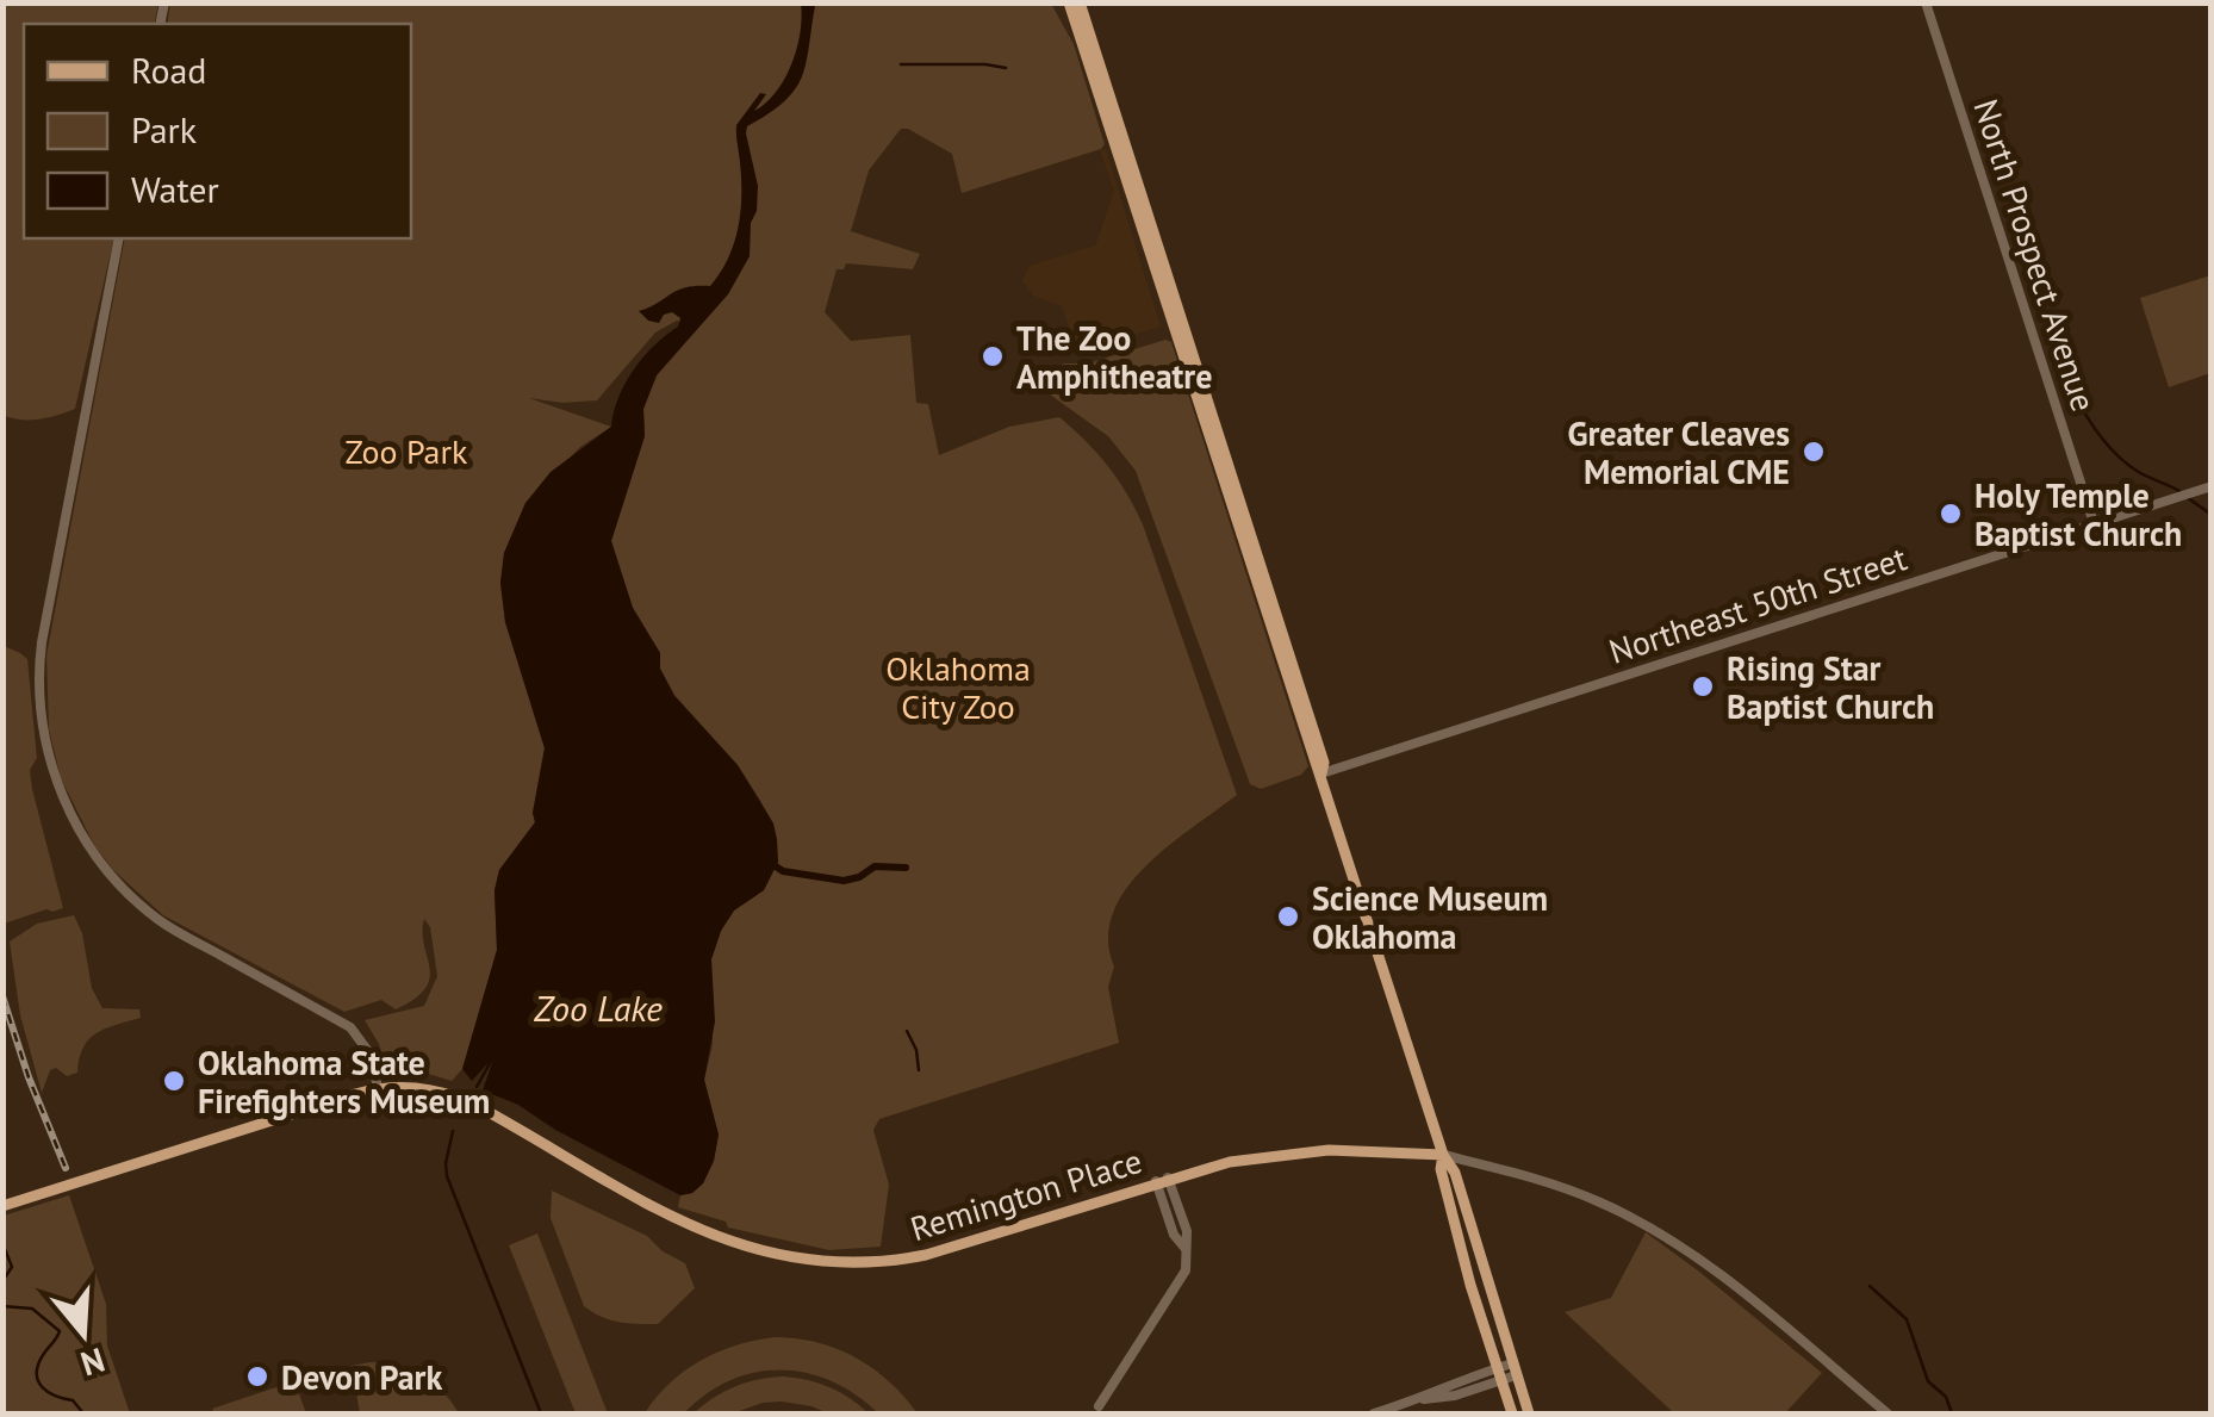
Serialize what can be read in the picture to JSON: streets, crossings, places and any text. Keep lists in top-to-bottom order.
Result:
{
  "streets": {
    "main road": ["Remington Place"],
    "street": ["North Prospect Avenue", "Northeast 50th Street"]
  },
  "crossings": [
    ["North Prospect Avenue", "Northeast 50th Street"]
  ],
  "water": ["Zoo Lake"],
  "parks": ["Zoo Park", "Oklahoma City Zoo"],
  "places": [
    "The Zoo Amphitheatre",
    "Greater Cleaves Memorial CME",
    "Holy Temple Baptist Church",
    "Rising Star Baptist Church",
    "Science Museum Oklahoma",
    "Oklahoma State Firefighters Museum",
    "Devon Park"
  ],
  "legend": ["Road", "Park", "Water"],
  "north": "bottom"
}
